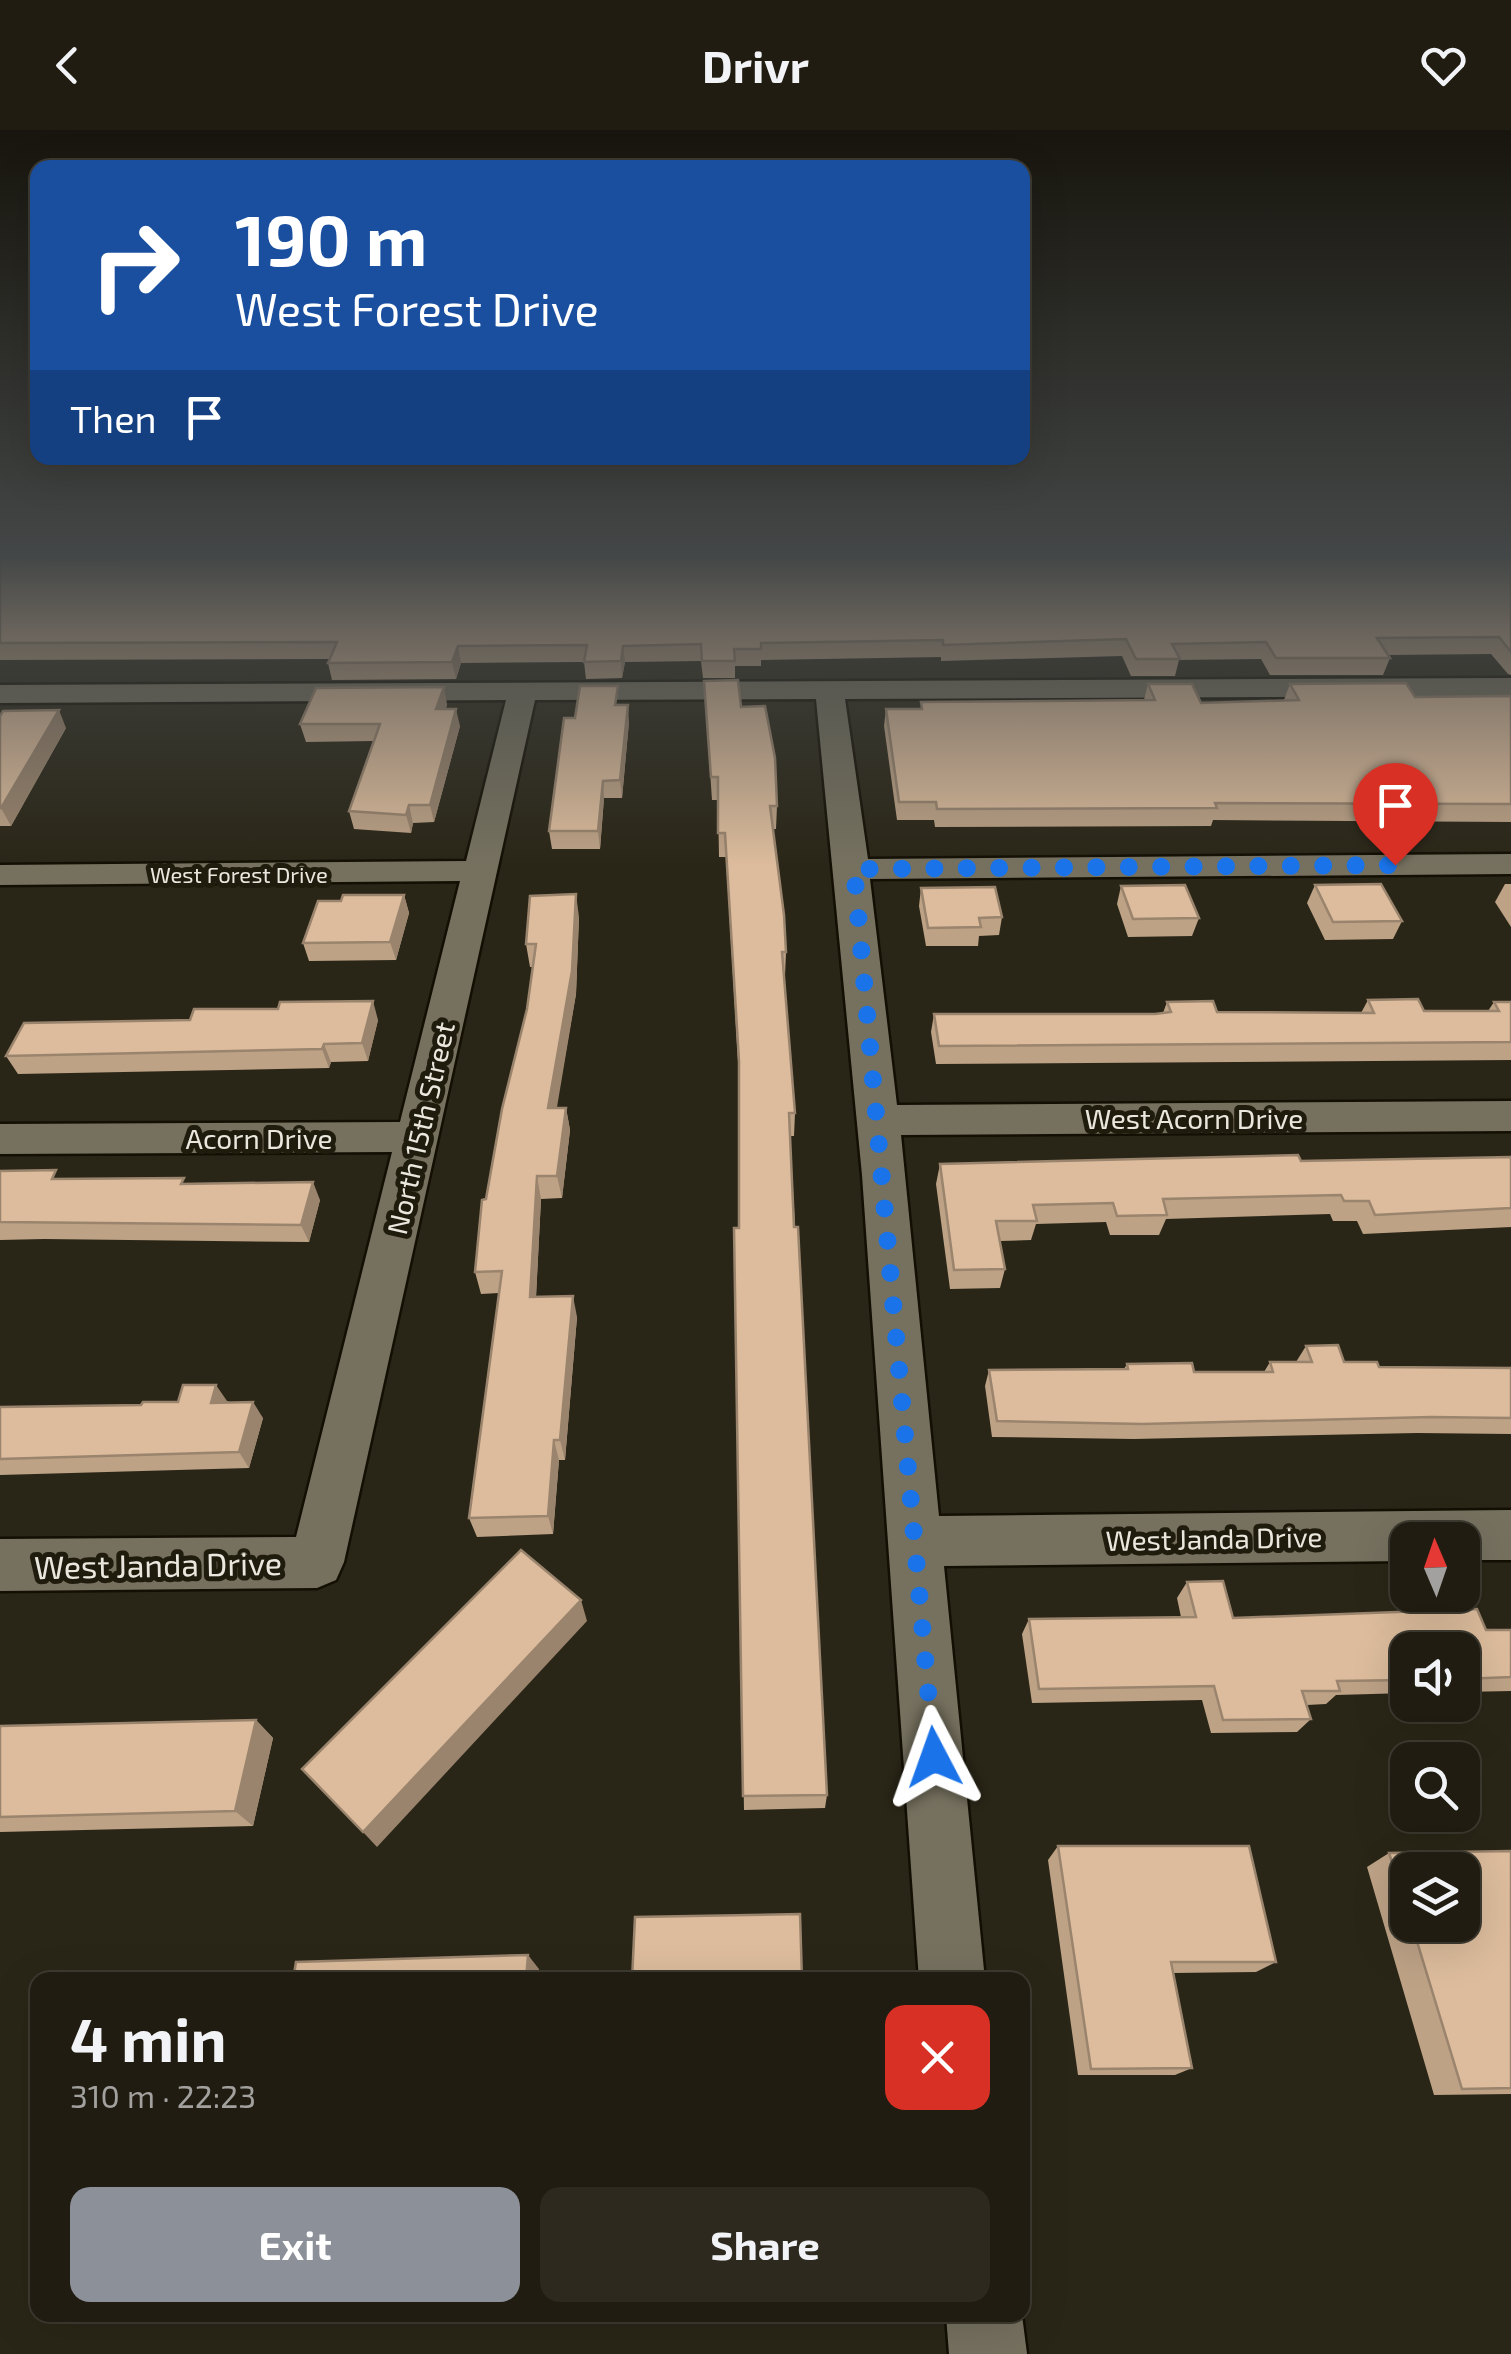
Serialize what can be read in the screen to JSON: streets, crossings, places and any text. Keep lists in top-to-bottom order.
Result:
{
  "streets": {
    "street": [
      "West Forest Drive",
      "West Acorn Drive",
      "North 15th Street",
      "Acorn Drive",
      "West Janda Drive"
    ]
  },
  "crossings": [
    ["West Forest Drive", "North 15th Street"],
    ["North 15th Street", "Acorn Drive"],
    ["North 15th Street", "West Janda Drive"]
  ],
  "north": "top",
  "page": {
    "header": "Drivr",
    "turn": ["190 m", "West Forest Drive"],
    "then": "Then",
    "heading": ["4 min", "310 m · 22:23"],
    "buttons": ["Exit", "Share"]
  }
}
